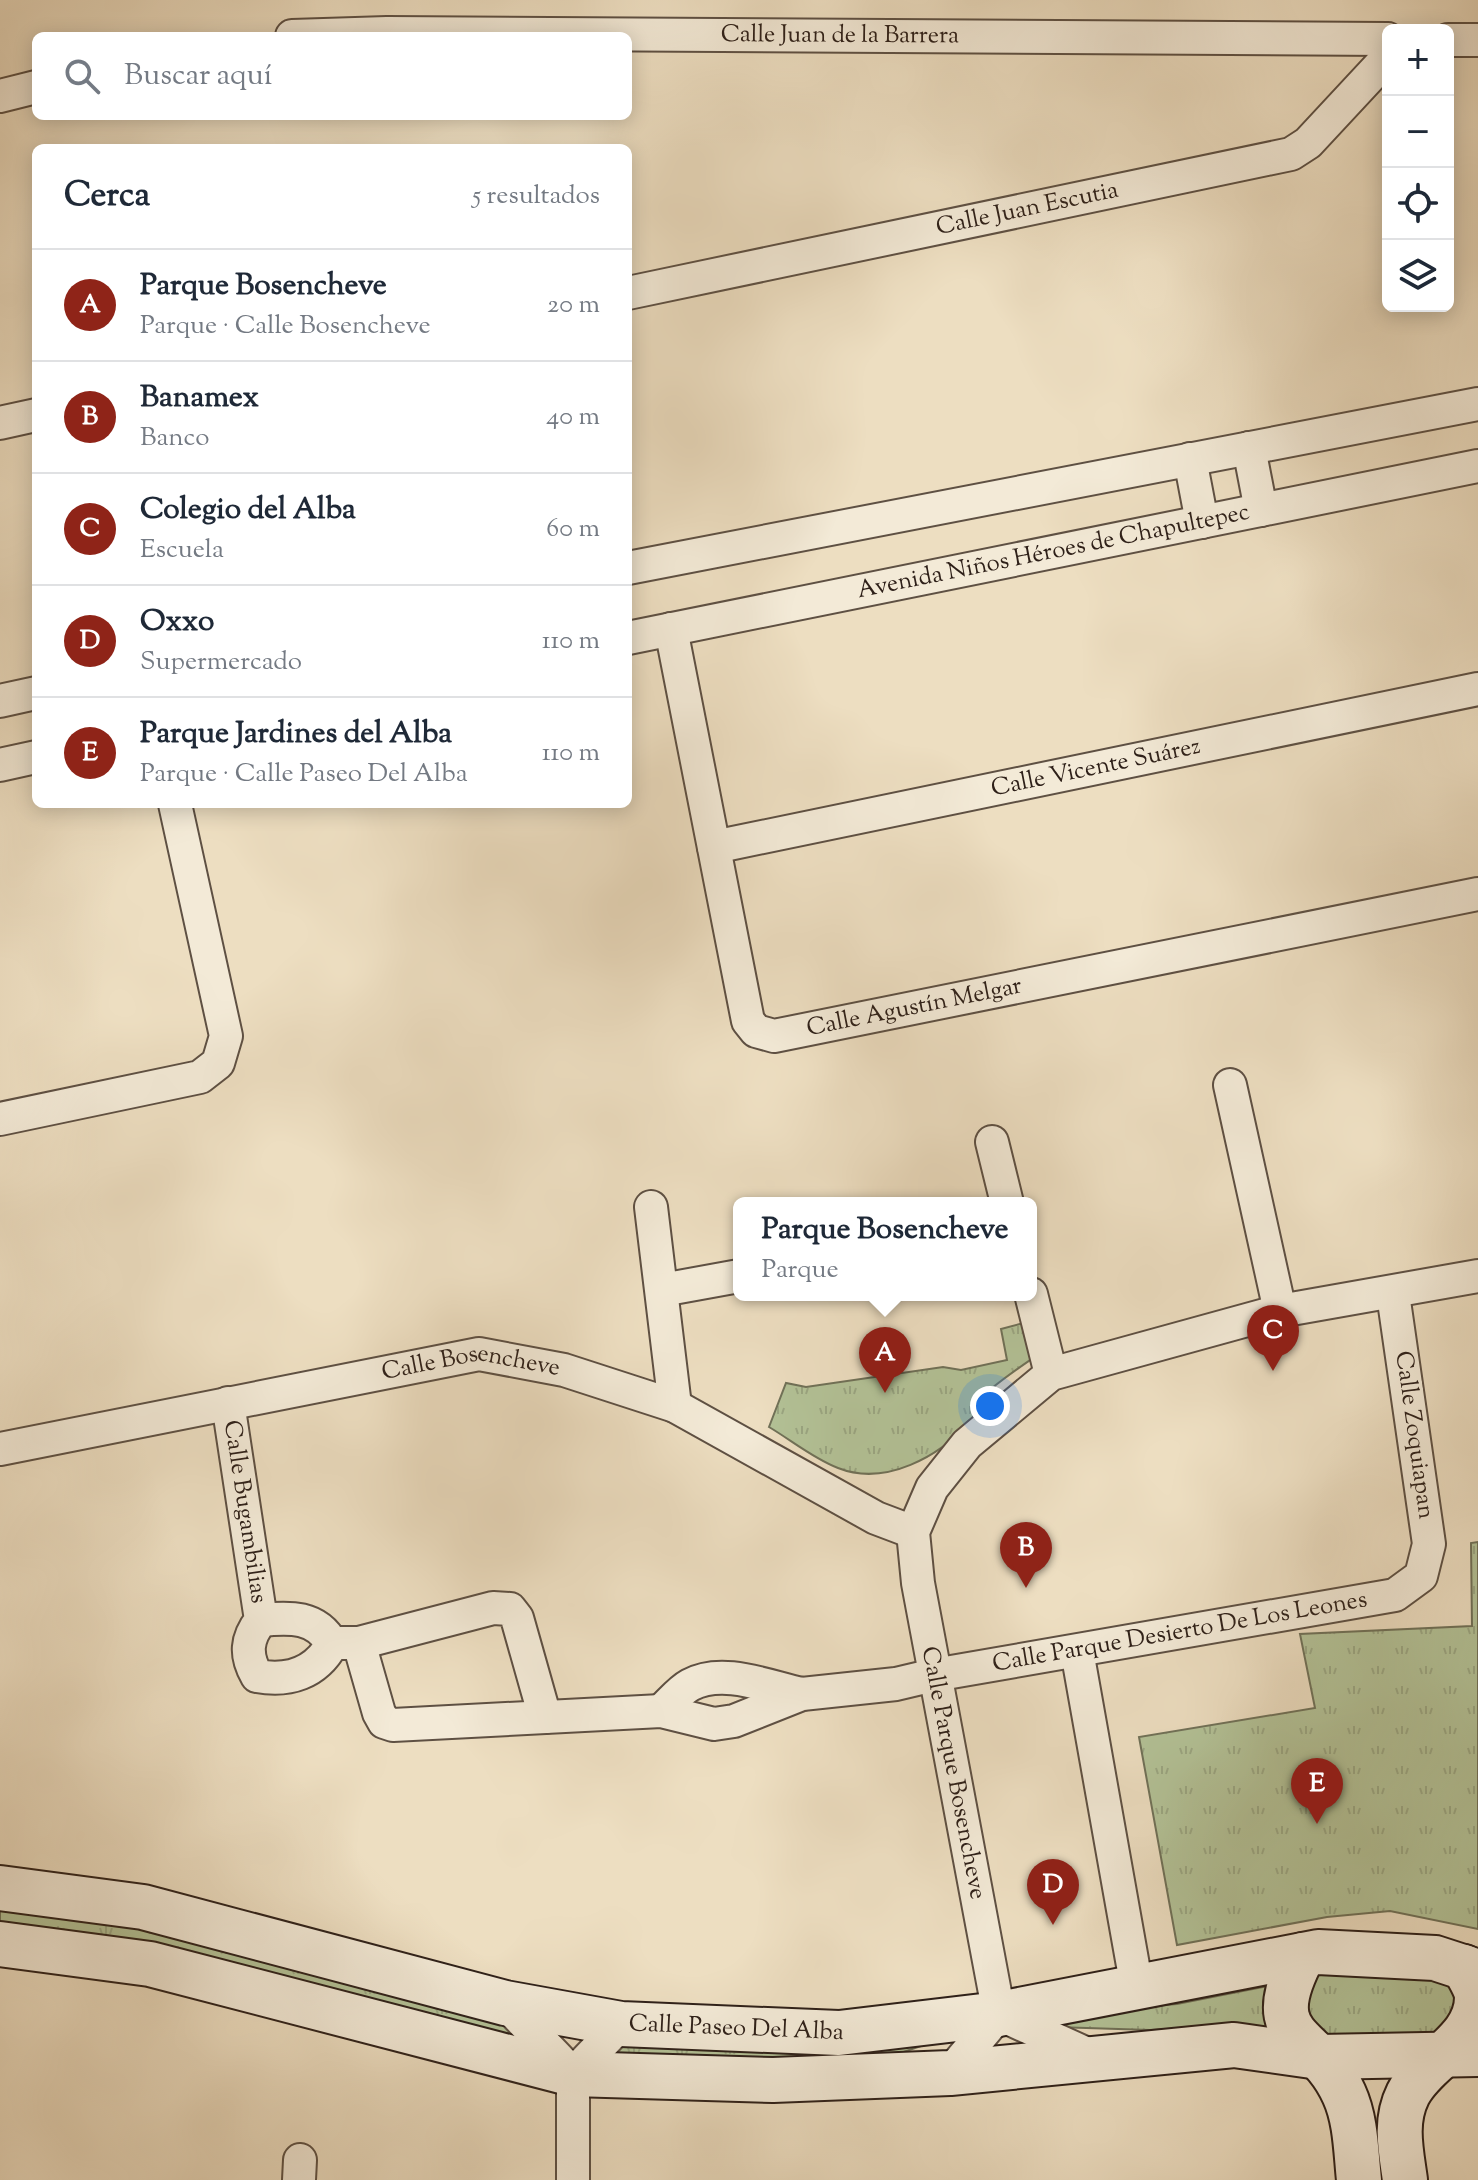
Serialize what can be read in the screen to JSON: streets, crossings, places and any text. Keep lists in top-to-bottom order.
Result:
{
  "streets": {
    "street": [
      "Calle Juan de la Barrera",
      "Calle Juan Escutia",
      "Avenida Niños Héroes de Chapultepec",
      "Calle Vicente Suárez",
      "Calle Agustín Melgar",
      "Calle Bosencheve",
      "Calle Zoquiapan",
      "Calle Bugambilias",
      "Calle Parque Desierto De Los Leones",
      "Calle Parque Bosencheve",
      "Calle Paseo Del Alba"
    ]
  },
  "crossings": [
    ["Avenida Niños Héroes de Chapultepec", "Calle Agustín Melgar"],
    ["Calle Vicente Suárez", "Calle Agustín Melgar"],
    ["Calle Bosencheve", "Calle Bugambilias"],
    ["Calle Bosencheve", "Calle Parque Bosencheve"],
    ["Calle Zoquiapan", "Calle Parque Desierto De Los Leones"],
    ["Calle Parque Desierto De Los Leones", "Calle Parque Bosencheve"],
    ["Calle Parque Bosencheve", "Calle Paseo Del Alba"]
  ],
  "page": {
    "map_buttons": ["+", "−"],
    "search": "Buscar aquí",
    "heading": ["Cerca", "5 resultados"],
    "list": [
      {
        "mark": "A",
        "name": "Parque Bosencheve",
        "note": "Parque · Calle Bosencheve",
        "value": "20 m"
      },
      {
        "mark": "B",
        "name": "Banamex",
        "note": "Banco",
        "value": "40 m"
      },
      {
        "mark": "C",
        "name": "Colegio del Alba",
        "note": "Escuela",
        "value": "60 m"
      },
      {
        "mark": "D",
        "name": "Oxxo",
        "note": "Supermercado",
        "value": "110 m"
      },
      {
        "mark": "E",
        "name": "Parque Jardines del Alba",
        "note": "Parque · Calle Paseo Del Alba",
        "value": "110 m"
      }
    ],
    "popup": ["Parque Bosencheve", "Parque"],
    "pins": [
      "C",
      "A",
      "B",
      "E",
      "D"
    ]
  }
}
